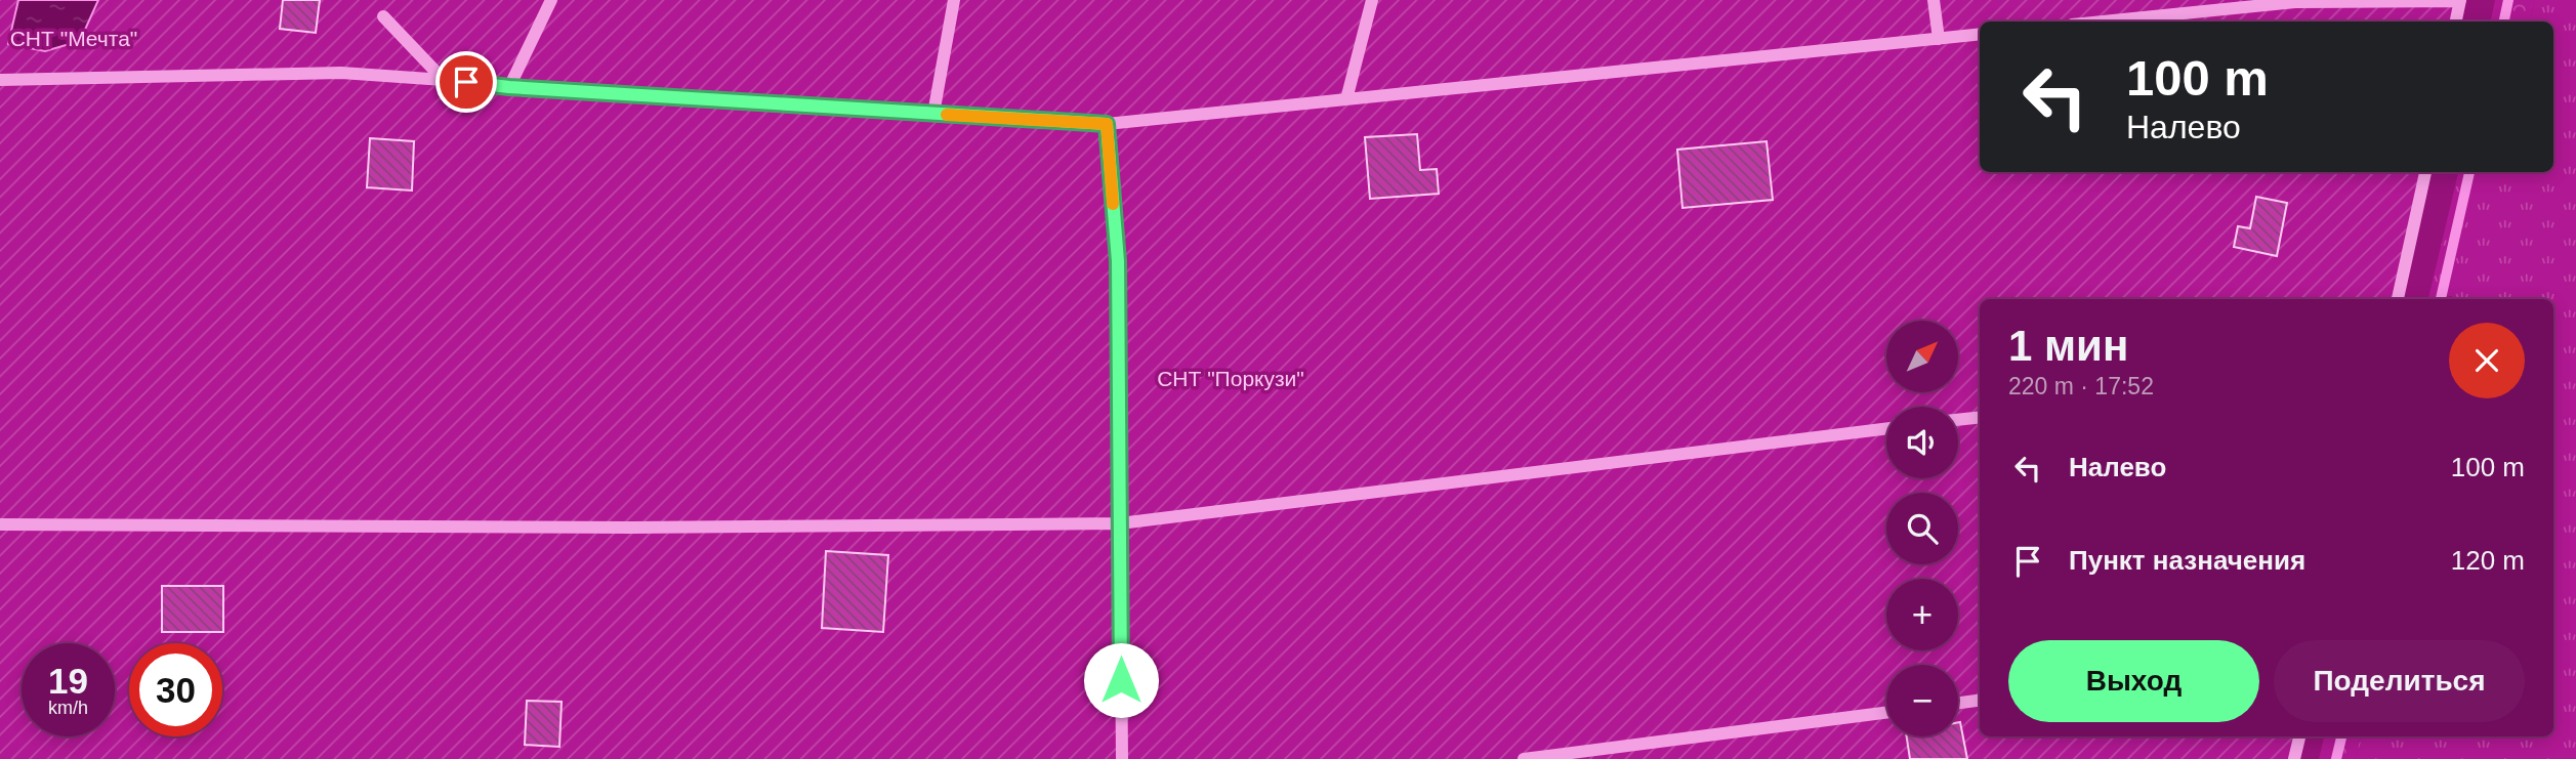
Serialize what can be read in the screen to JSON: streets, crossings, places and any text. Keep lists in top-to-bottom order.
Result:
{
  "parks": ["СНТ \"Мечта\"", "СНТ \"Поркузи\""],
  "north": "top right",
  "page": {
    "turn": ["100 m", "Налево"],
    "heading": ["1 мин", "220 m · 17:52"],
    "map_buttons": ["+", "−"],
    "list": [
      {
        "name": "Налево",
        "value": "100 m"
      },
      {
        "name": "Пункт назначения",
        "value": "120 m"
      }
    ],
    "buttons": ["Выход", "Поделиться"],
    "speed": "19 km/h",
    "limit": "30"
  }
}
